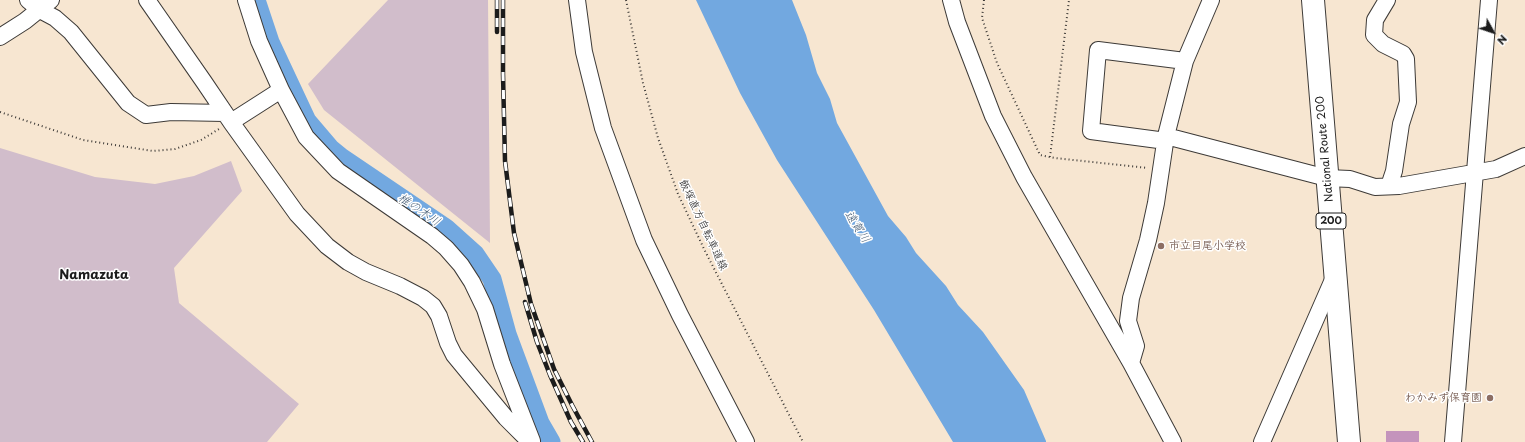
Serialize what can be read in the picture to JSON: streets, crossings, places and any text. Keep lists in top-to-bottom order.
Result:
{
  "streets": {
    "highway": ["National Route 200", "200"],
    "path": ["飯塚直方自転車道線"]
  },
  "districts": ["Namazuta"],
  "water": ["椎の木川", "遠賀川"],
  "places": ["市立目尾小学校", "わかみず保育園"],
  "north": "bottom right"
}
